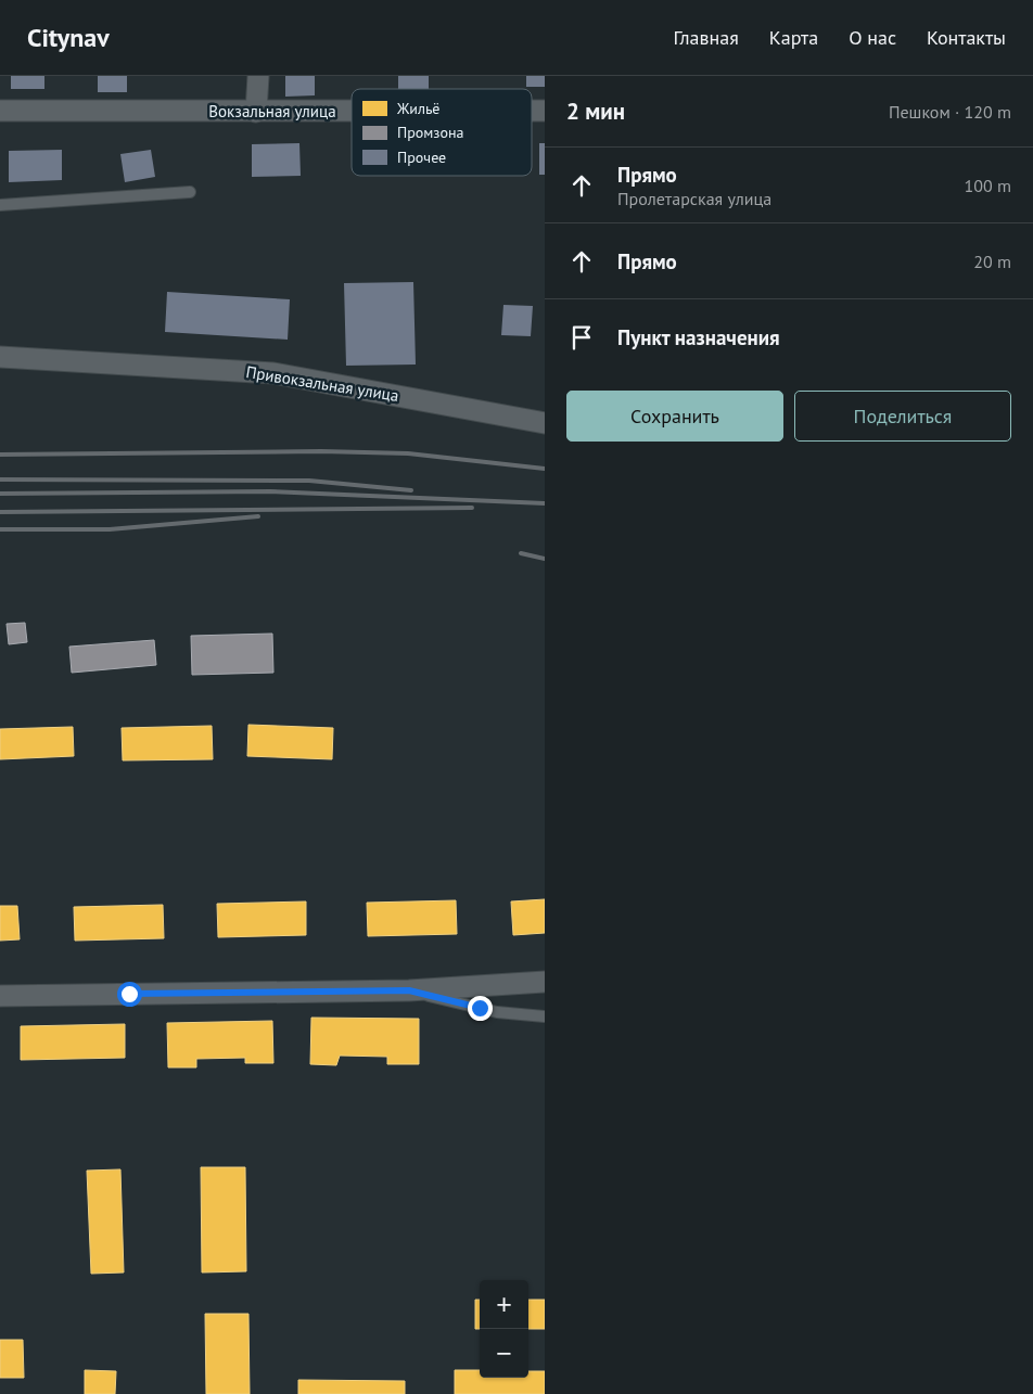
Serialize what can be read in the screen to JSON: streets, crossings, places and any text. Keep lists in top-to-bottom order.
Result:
{
  "streets": {
    "street": ["Вокзальная улица", "Привокзальная улица"]
  },
  "legend": ["Жильё", "Промзона", "Прочее"],
  "page": {
    "header": "Citynav",
    "nav": [
      "Главная",
      "Карта",
      "О нас",
      "Контакты"
    ],
    "heading": ["2 мин", "Пешком · 120 m"],
    "list": [
      ["Прямо", "Пролетарская улица", "100 m"],
      ["Прямо", "20 m"],
      "Пункт назначения"
    ],
    "buttons": ["Сохранить", "Поделиться"],
    "map_buttons": ["+", "−"]
  }
}
